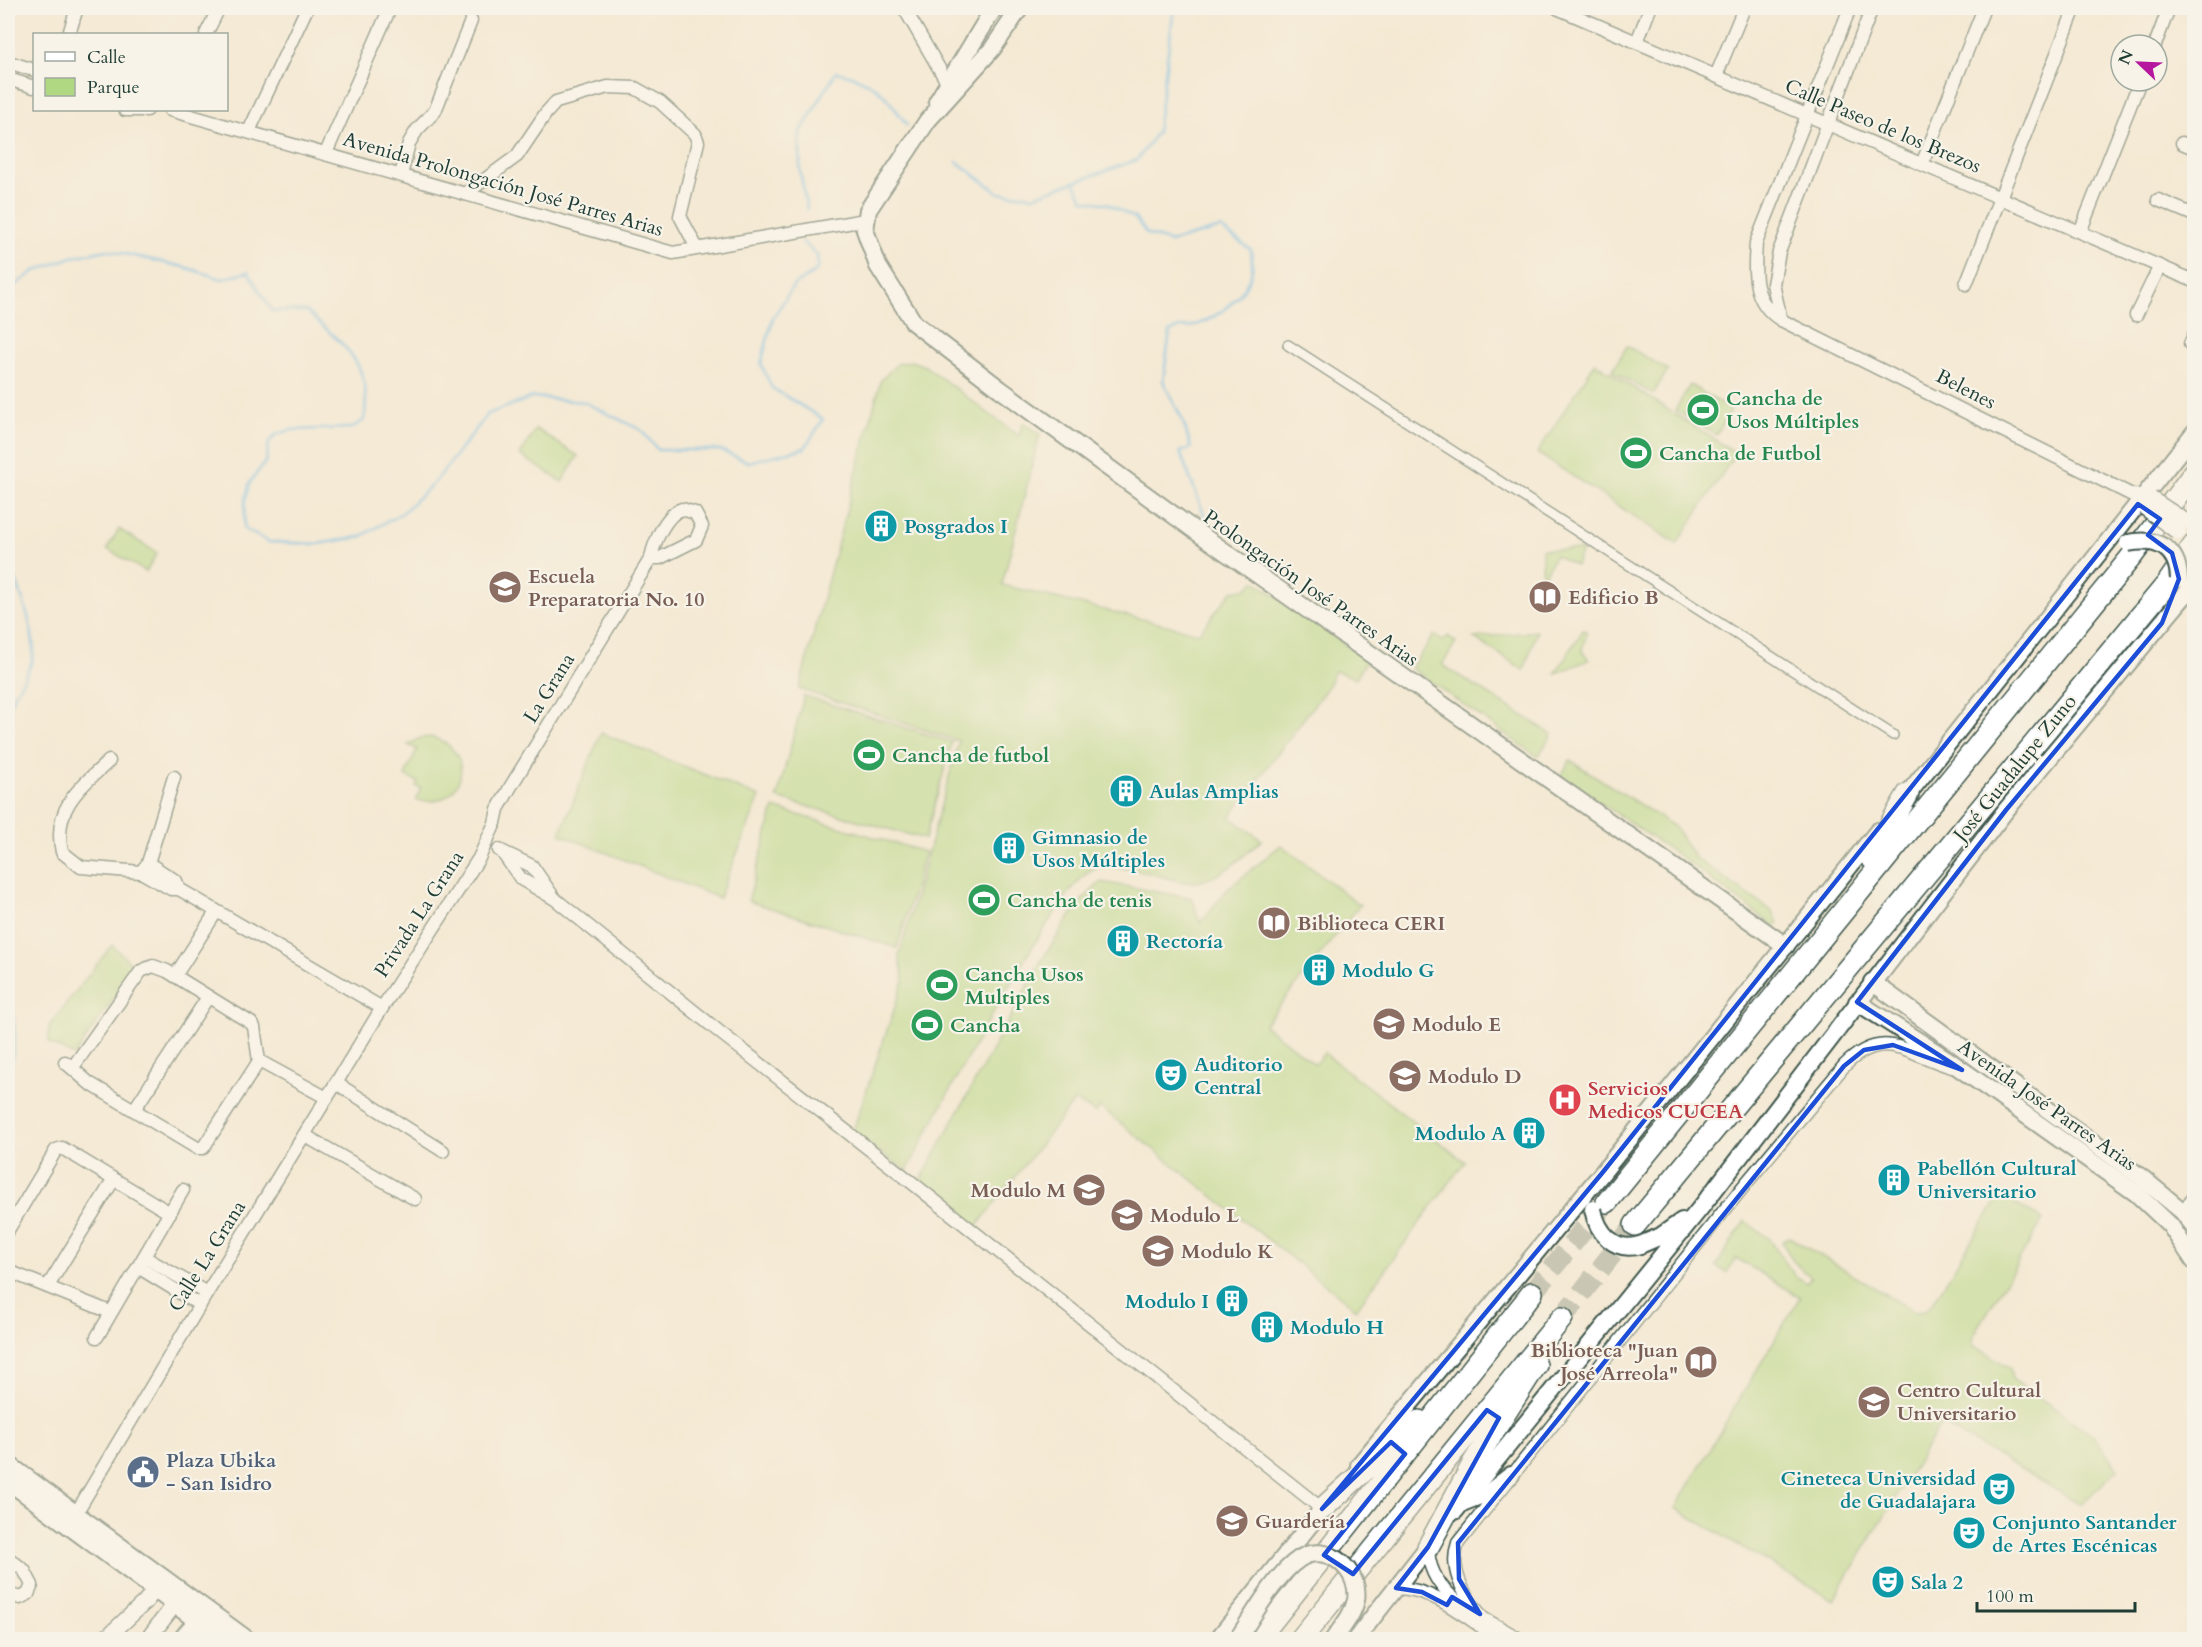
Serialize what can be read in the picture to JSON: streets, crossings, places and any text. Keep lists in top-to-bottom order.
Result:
{
  "streets": {
    "main road": ["Prolongación José Parres Arias", "José Guadalupe Zuno", "Avenida José Parres Arias"],
    "street": [
      "Calle Paseo de los Brezos",
      "Avenida Prolongación José Parres Arias",
      "Belenes",
      "La Grana",
      "Privada La Grana",
      "Calle La Grana"
    ]
  },
  "crossings": [
    ["Calle Paseo de los Brezos", "Belenes"],
    ["Avenida Prolongación José Parres Arias", "Prolongación José Parres Arias"],
    ["La Grana", "Privada La Grana"],
    ["José Guadalupe Zuno", "Avenida José Parres Arias"],
    ["Privada La Grana", "Calle La Grana"]
  ],
  "places": {
    "sports": [
      "Cancha de Usos Múltiples",
      "Cancha de Futbol",
      "Cancha de futbol",
      "Cancha de tenis",
      "Cancha Usos Multiples",
      "Cancha"
    ],
    "building": [
      "Posgrados I",
      "Aulas Amplias",
      "Gimnasio de Usos Múltiples",
      "Rectoría",
      "Modulo G",
      "Modulo A",
      "Pabellón Cultural Universitario",
      "Modulo I",
      "Modulo H"
    ],
    "school or university": [
      "Escuela Preparatoria No. 10",
      "Modulo E",
      "Modulo D",
      "Modulo M",
      "Modulo L",
      "Modulo K",
      "Centro Cultural Universitario",
      "Guardería"
    ],
    "library": ["Edificio B", "Biblioteca CERI", "Biblioteca \"Juan José Arreola\""],
    "theatre": [
      "Auditorio Central",
      "Cineteca Universidad de Guadalajara",
      "Conjunto Santander de Artes Escénicas",
      "Sala 2"
    ],
    "hospital": ["Servicios Medicos CUCEA"],
    "public building": ["Plaza Ubika - San Isidro"]
  },
  "legend": ["Calle", "Parque"],
  "scale_bar": "100 m",
  "north": "top left"
}
